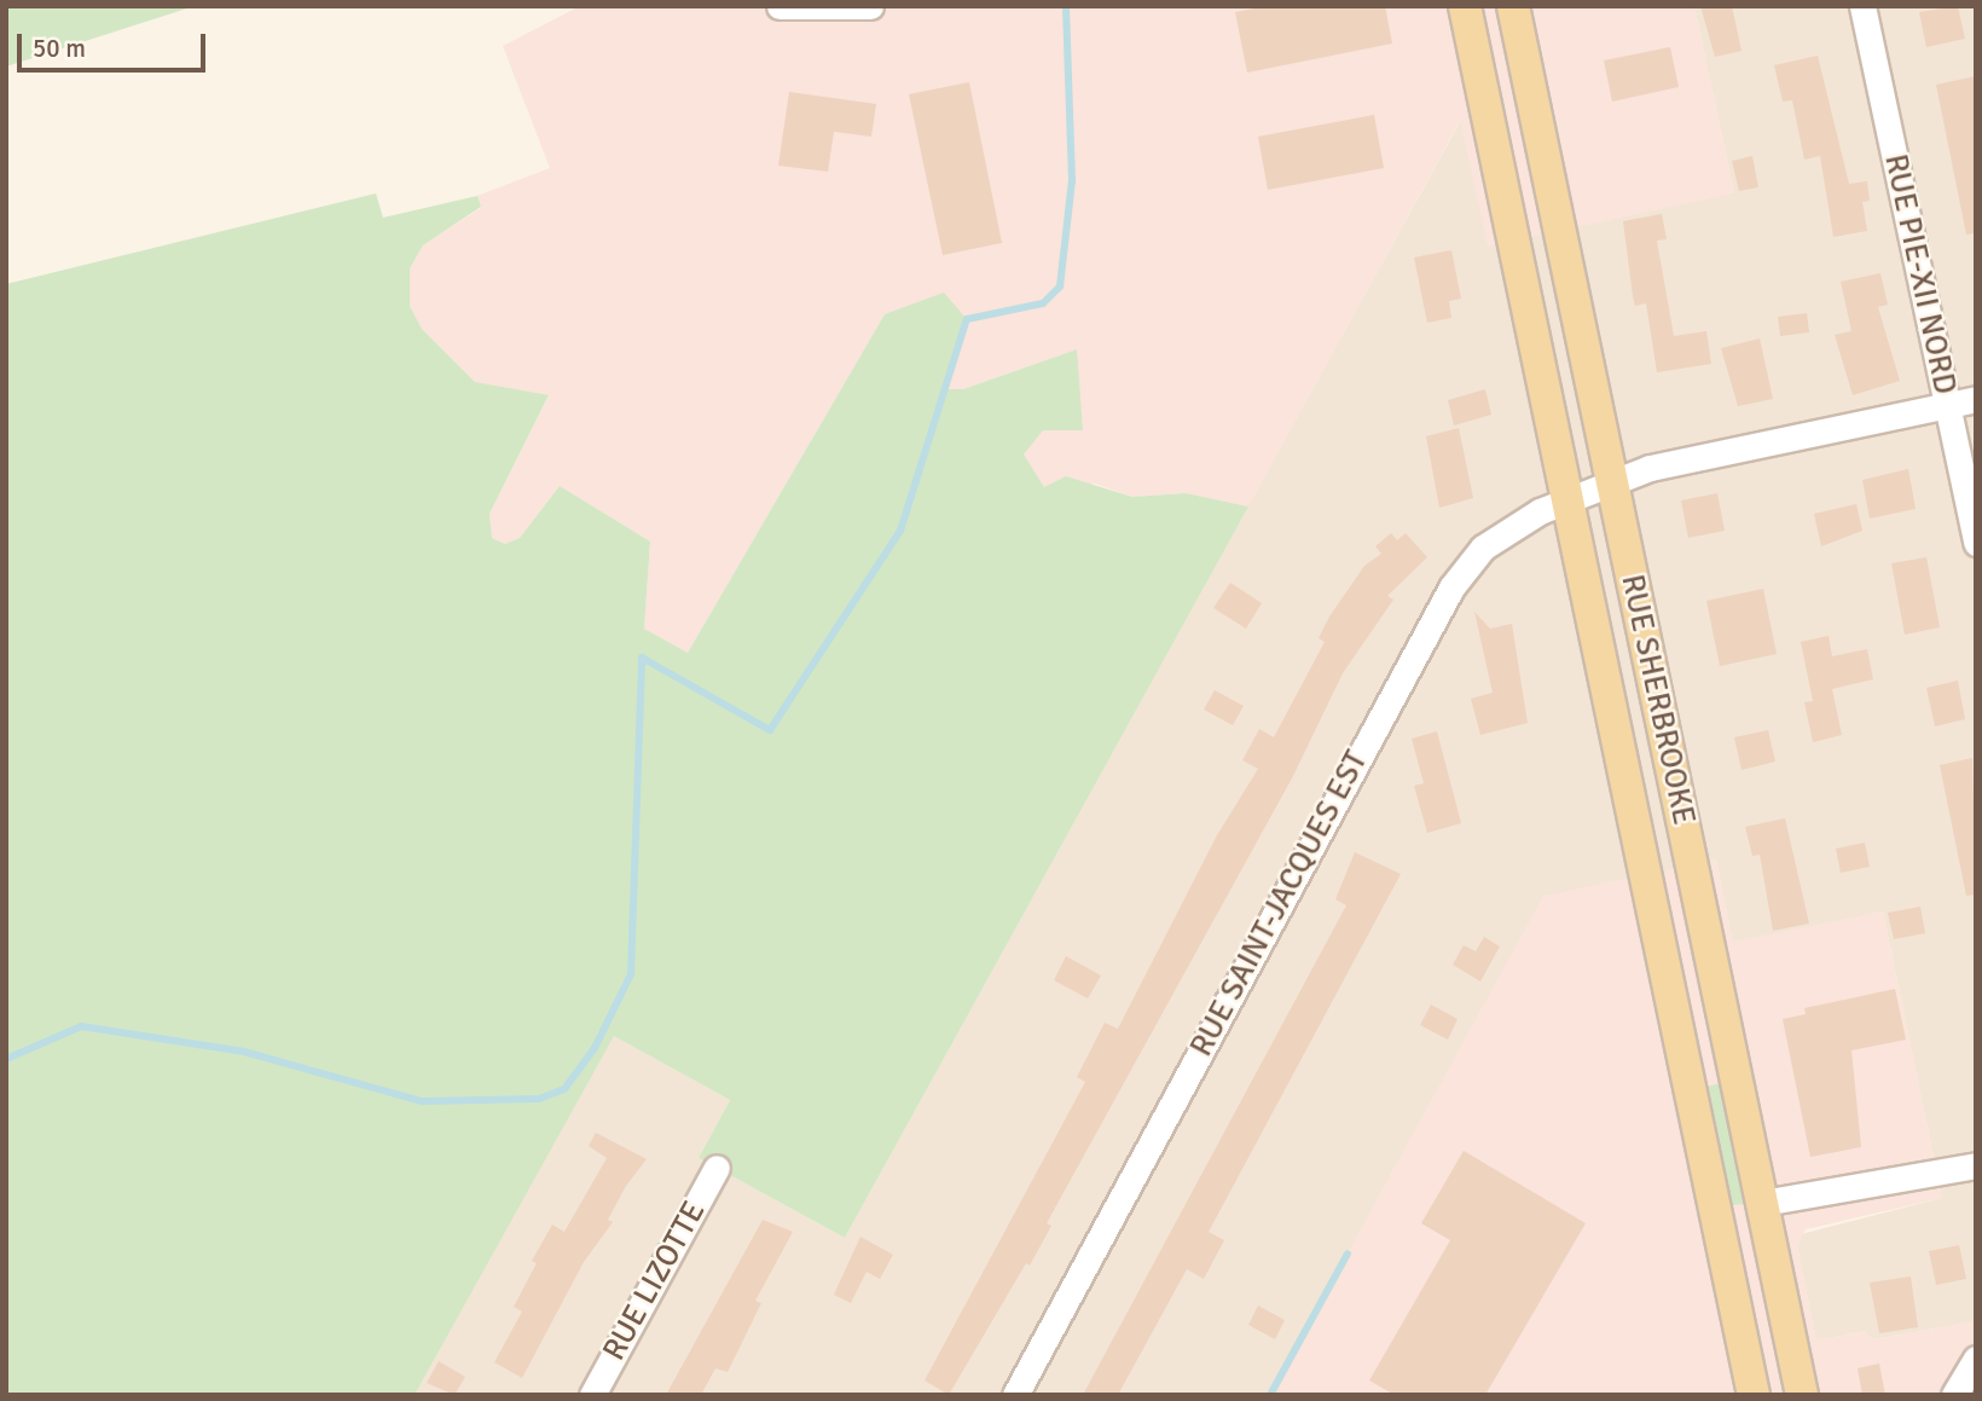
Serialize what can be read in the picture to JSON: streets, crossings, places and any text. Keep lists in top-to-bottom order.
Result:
{
  "streets": {
    "main road": ["RUE SHERBROOKE"],
    "street": ["RUE PIE-XII NORD", "RUE SAINT-JACQUES EST", "RUE LIZOTTE"]
  },
  "crossings": [
    ["RUE PIE-XII NORD", "RUE SAINT-JACQUES EST"],
    ["RUE SHERBROOKE", "RUE SAINT-JACQUES EST"]
  ],
  "scale_bar": "50 m"
}
